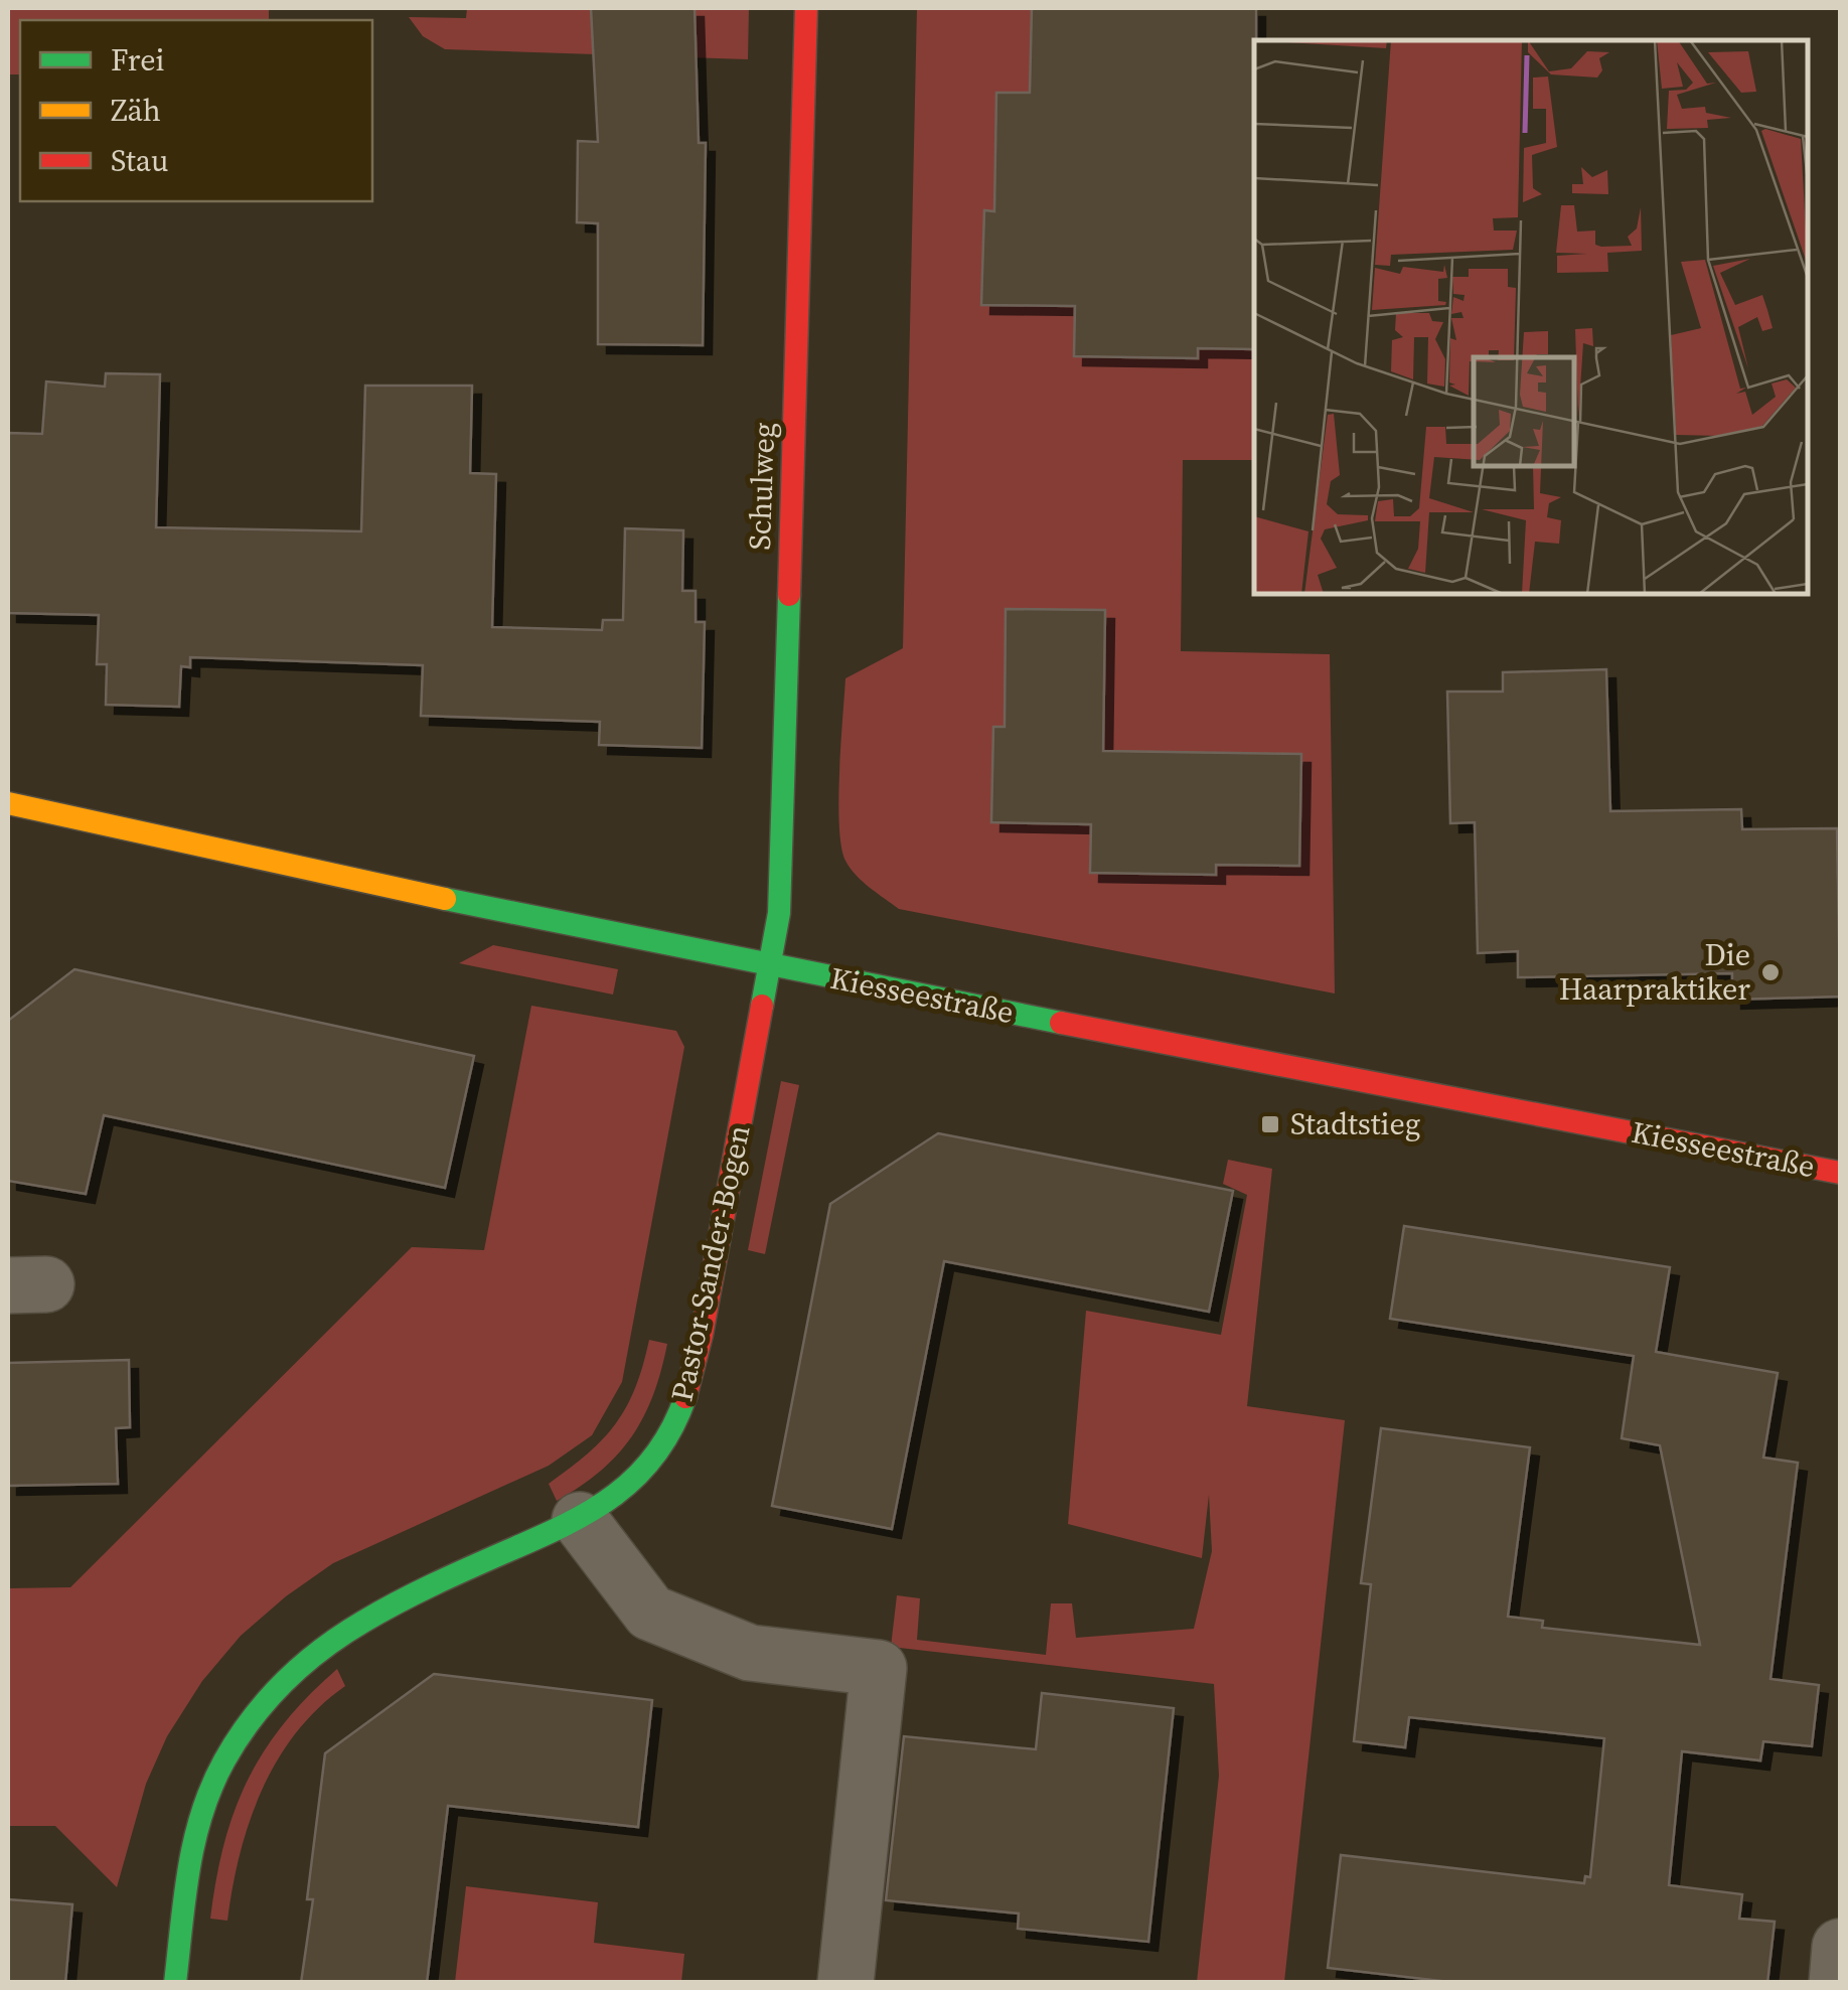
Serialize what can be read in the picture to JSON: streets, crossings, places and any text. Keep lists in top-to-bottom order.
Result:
{
  "streets": {
    "street": ["Schulweg", "Kiesseestraße", "Pastor-Sander-Bogen"]
  },
  "crossings": [
    ["Schulweg", "Kiesseestraße"],
    ["Schulweg", "Pastor-Sander-Bogen"],
    ["Kiesseestraße", "Pastor-Sander-Bogen"]
  ],
  "places": {
    "other": ["Die Haarpraktiker"],
    "transit": ["Stadtstieg"]
  },
  "legend": ["Frei", "Zäh", "Stau"]
}
